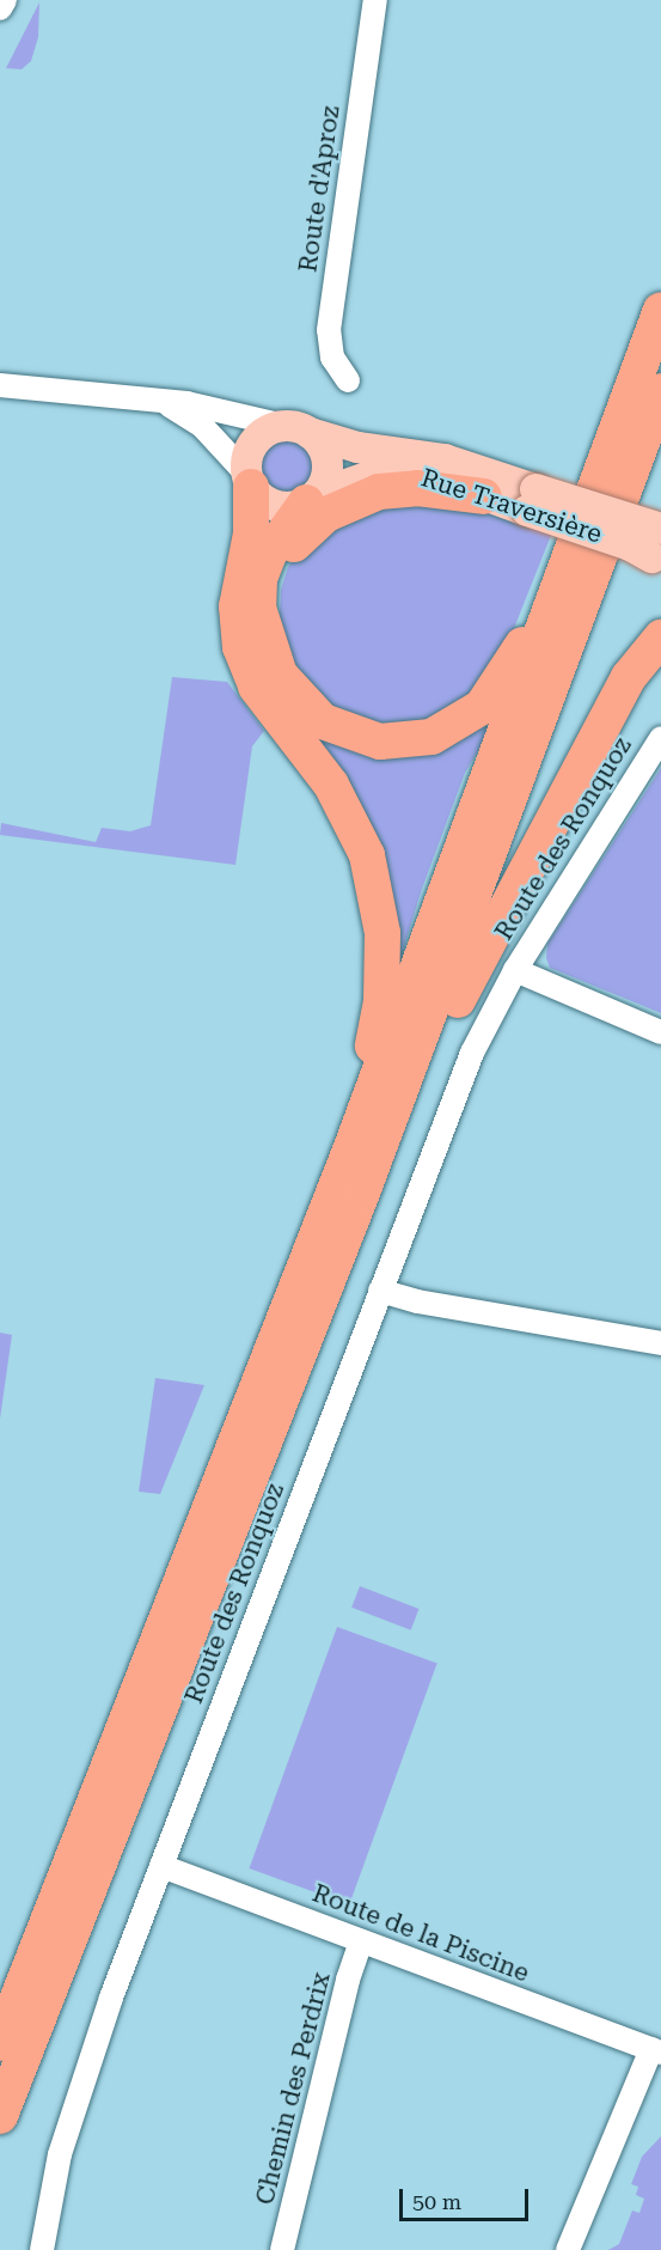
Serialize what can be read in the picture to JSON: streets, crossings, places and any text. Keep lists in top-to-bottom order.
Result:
{
  "streets": {
    "main road": ["Rue Traversière"],
    "street": [
      "Route d'Aproz",
      "Route des Ronquoz",
      "Route de la Piscine",
      "Chemin des Perdrix"
    ]
  },
  "crossings": [
    ["Route des Ronquoz", "Route de la Piscine"],
    ["Route de la Piscine", "Chemin des Perdrix"]
  ],
  "scale_bar": "50 m"
}
